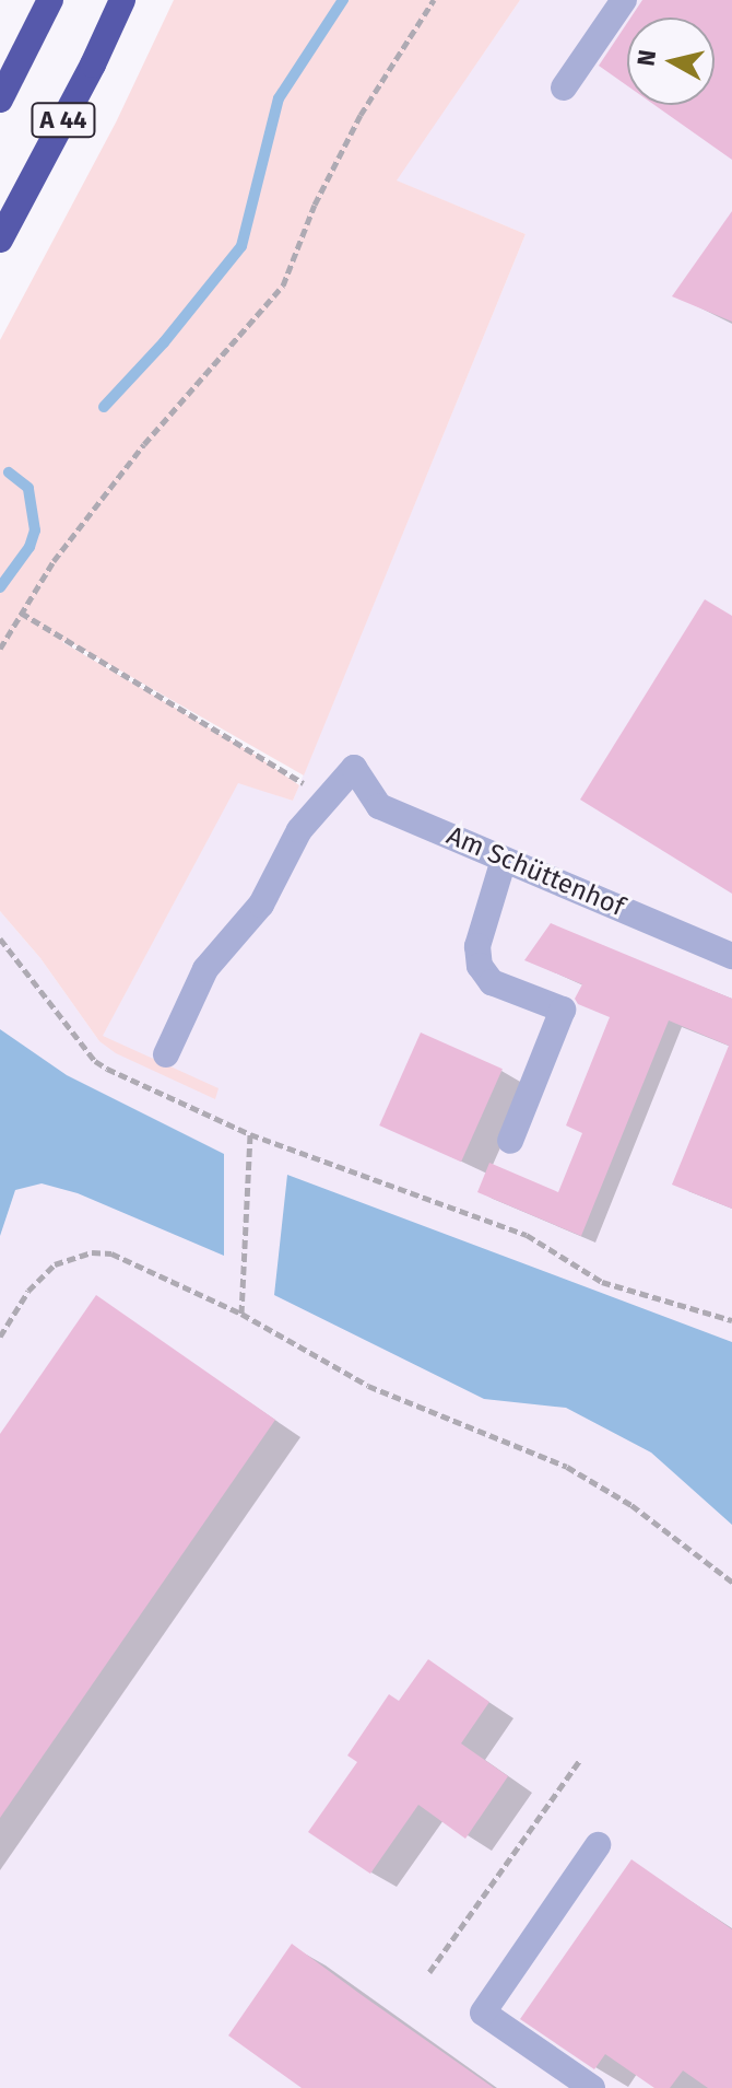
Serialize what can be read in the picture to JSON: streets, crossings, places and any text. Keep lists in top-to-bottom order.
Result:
{
  "streets": {
    "highway": ["A 44"],
    "street": ["Am Schüttenhof"]
  },
  "north": "left"
}
